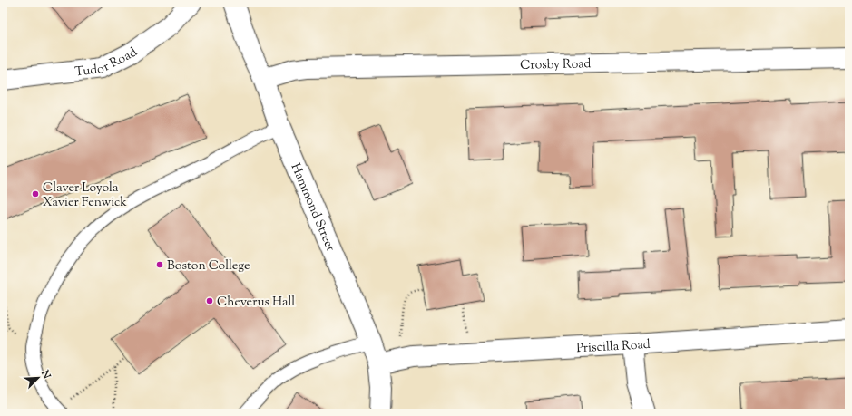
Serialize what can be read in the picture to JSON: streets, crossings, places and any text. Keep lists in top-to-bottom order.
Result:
{
  "streets": {
    "street": [
      "Tudor Road",
      "Crosby Road",
      "Hammond Street",
      "Priscilla Road"
    ]
  },
  "crossings": [
    ["Crosby Road", "Hammond Street"],
    ["Hammond Street", "Priscilla Road"]
  ],
  "places": ["Claver Loyola Xavier Fenwick", "Boston College", "Cheverus Hall"],
  "north": "top right"
}
